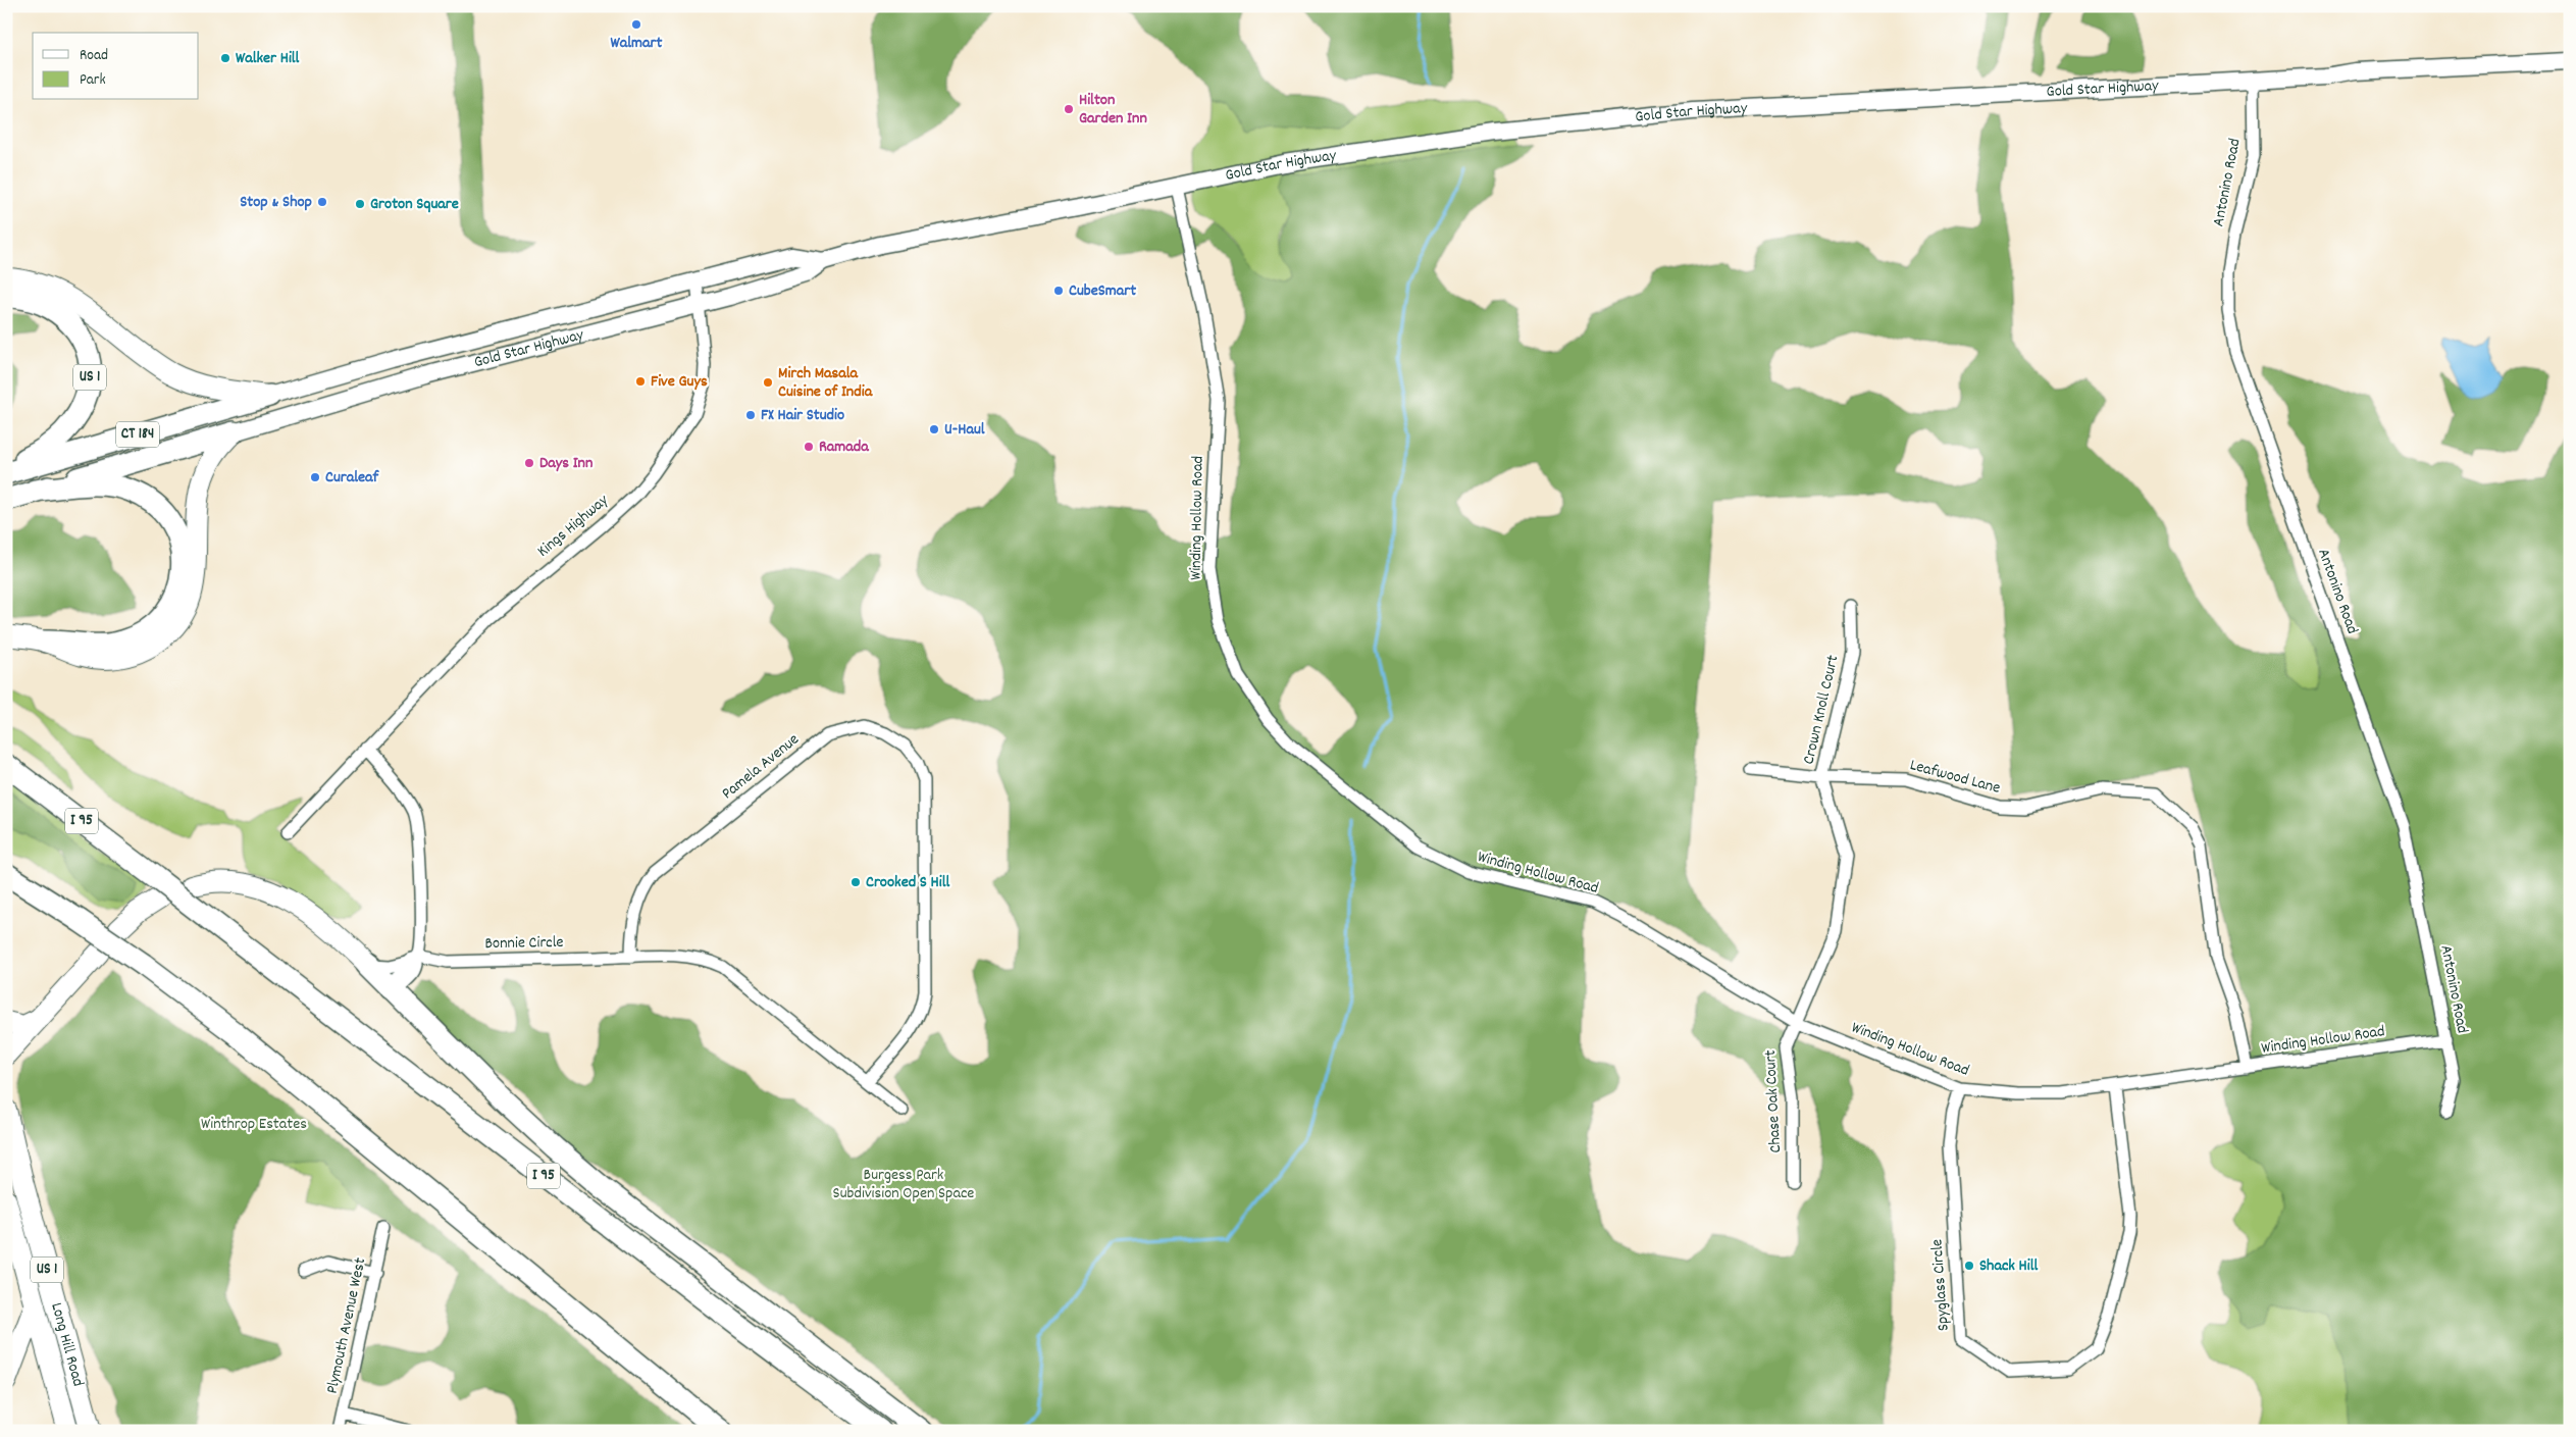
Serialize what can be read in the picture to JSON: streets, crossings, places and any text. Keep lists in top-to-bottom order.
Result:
{
  "streets": {
    "highway": [
      "US 1",
      "CT 184",
      "I 95",
      "Long Hill Road"
    ],
    "main road": ["Gold Star Highway"],
    "street": [
      "Antonino Road",
      "Winding Hollow Road",
      "Kings Highway",
      "Crown Knoll Court",
      "Pamela Avenue",
      "Leafwood Lane",
      "Bonnie Circle",
      "Chase Oak Court",
      "Spyglass Circle",
      "Plymouth Avenue West"
    ]
  },
  "crossings": [
    ["Gold Star Highway", "Antonino Road"],
    ["Gold Star Highway", "CT 184"],
    ["Gold Star Highway", "Winding Hollow Road"],
    ["Gold Star Highway", "Kings Highway"],
    ["Antonino Road", "Winding Hollow Road"],
    ["Winding Hollow Road", "Crown Knoll Court"],
    ["Winding Hollow Road", "Leafwood Lane"],
    ["Winding Hollow Road", "Chase Oak Court"],
    ["Winding Hollow Road", "Spyglass Circle"],
    ["Crown Knoll Court", "Leafwood Lane"],
    ["Crown Knoll Court", "Chase Oak Court"],
    ["Pamela Avenue", "Bonnie Circle"]
  ],
  "parks": ["Winthrop Estates", "Burgess Park Subdivision Open Space"],
  "places": [
    "Walmart",
    "Walker Hill",
    "Hilton Garden Inn",
    "Stop & Shop",
    "Groton Square",
    "CubeSmart",
    "Five Guys",
    "Mirch Masala Cuisine of India",
    "FX Hair Studio",
    "U-Haul",
    "Ramada",
    "Days Inn",
    "Curaleaf",
    "Crooked S Hill",
    "Shack Hill"
  ],
  "legend": ["Road", "Park"]
}
